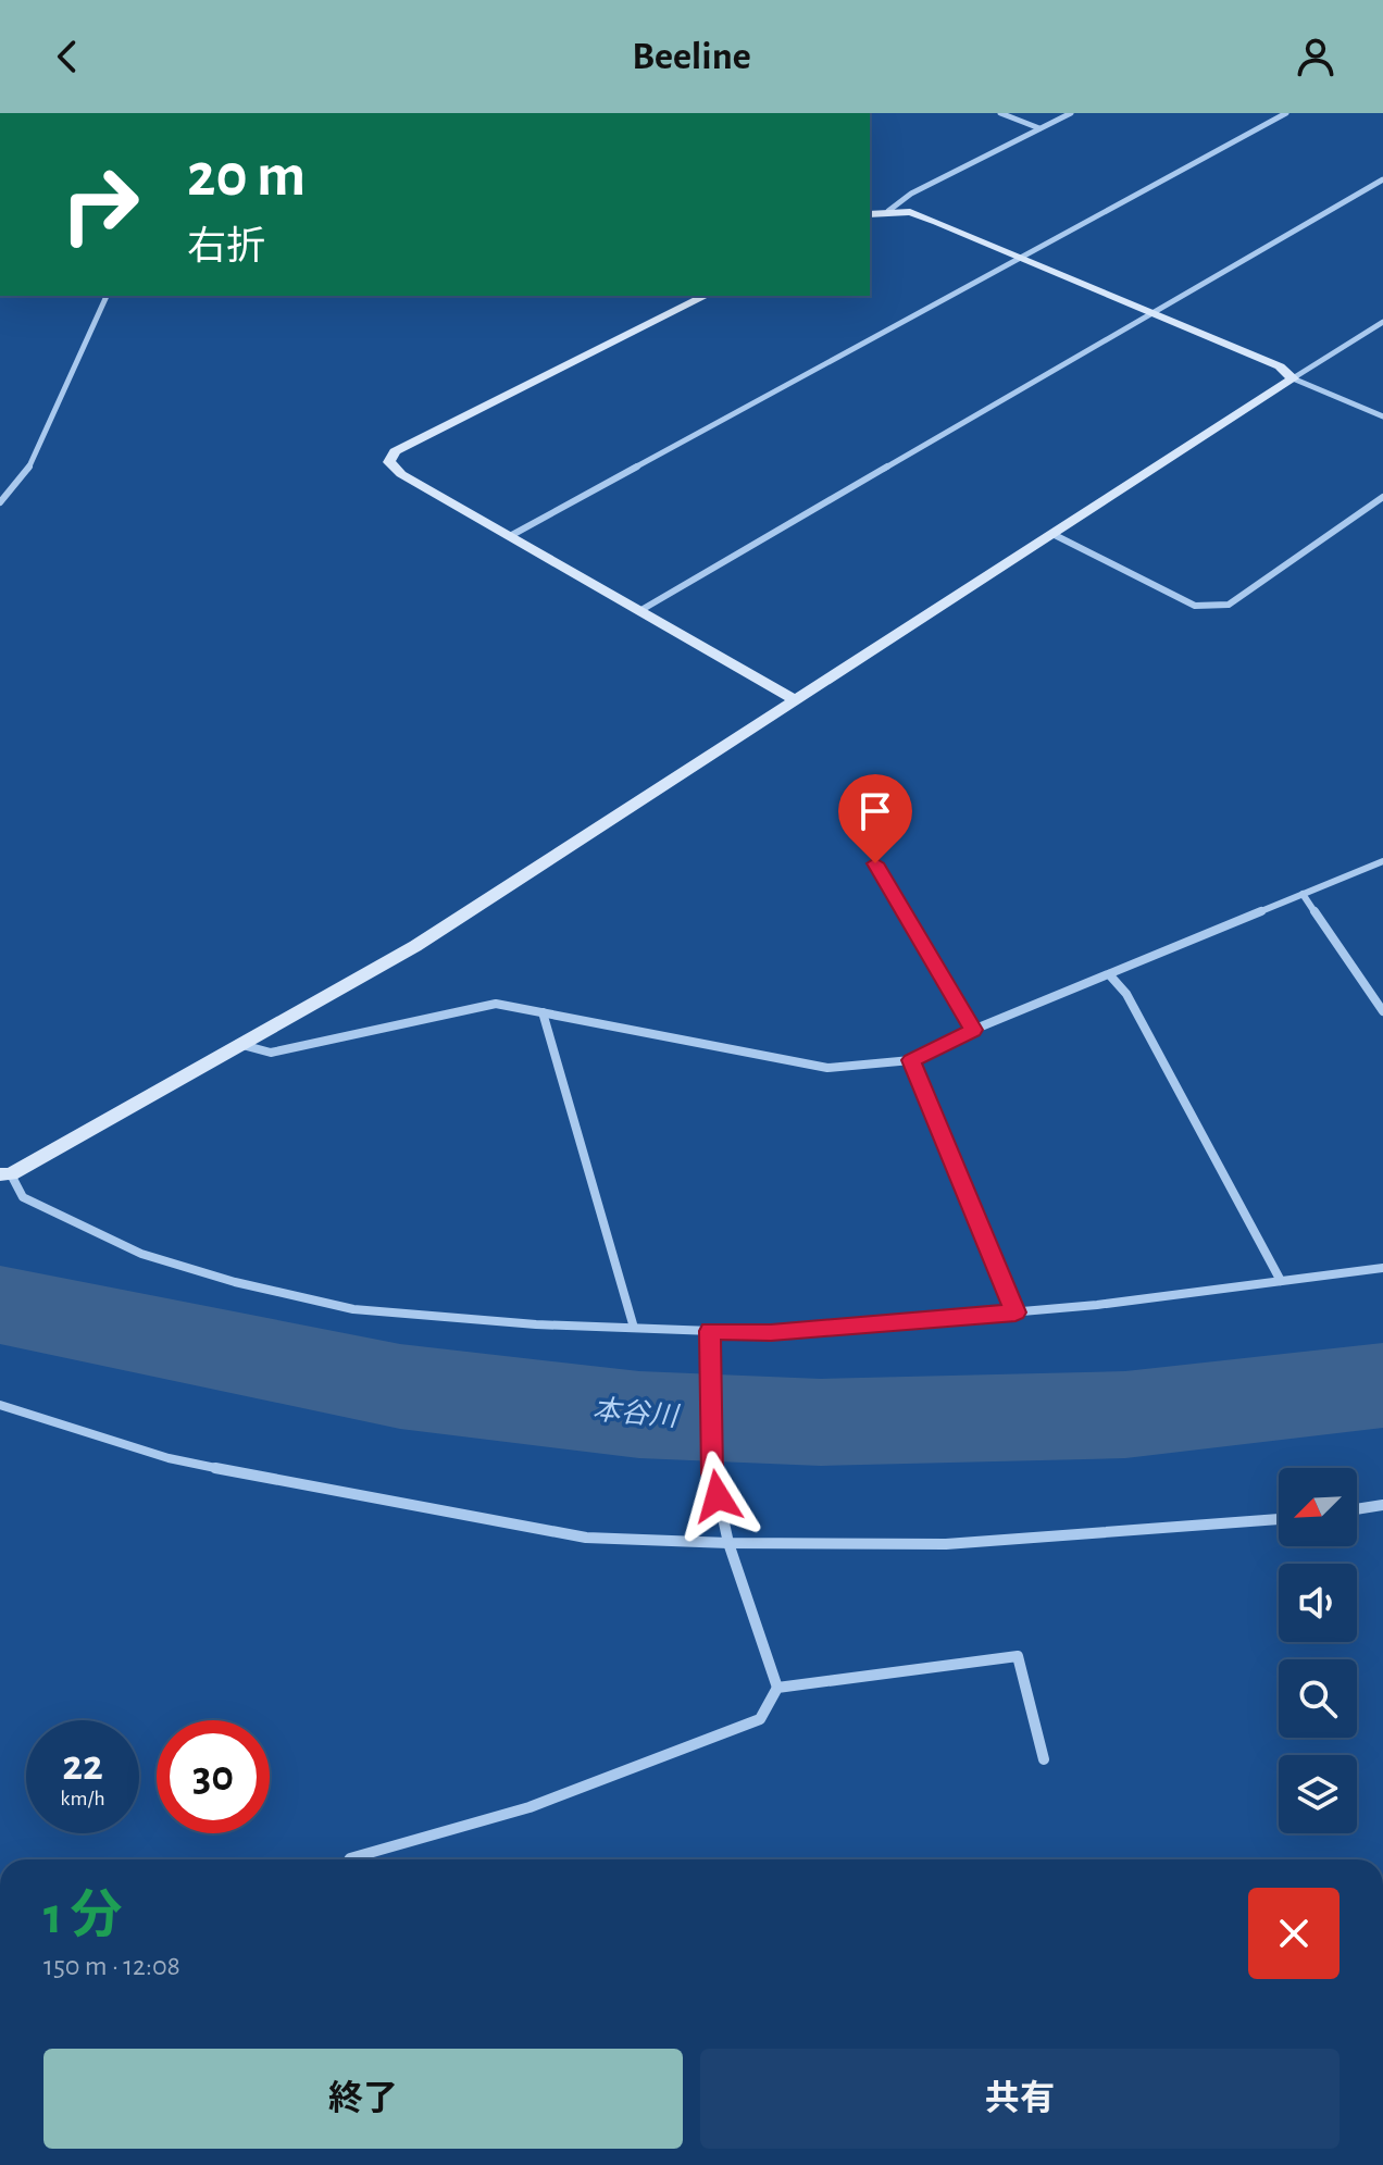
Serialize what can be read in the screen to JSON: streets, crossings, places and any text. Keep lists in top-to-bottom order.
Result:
{
  "water": ["本谷川"],
  "north": "bottom left",
  "page": {
    "header": "Beeline",
    "turn": ["20 m", "右折"],
    "speed": "22 km/h",
    "limit": "30",
    "heading": ["1 分", "150 m · 12:08"],
    "buttons": ["終了", "共有"]
  }
}
